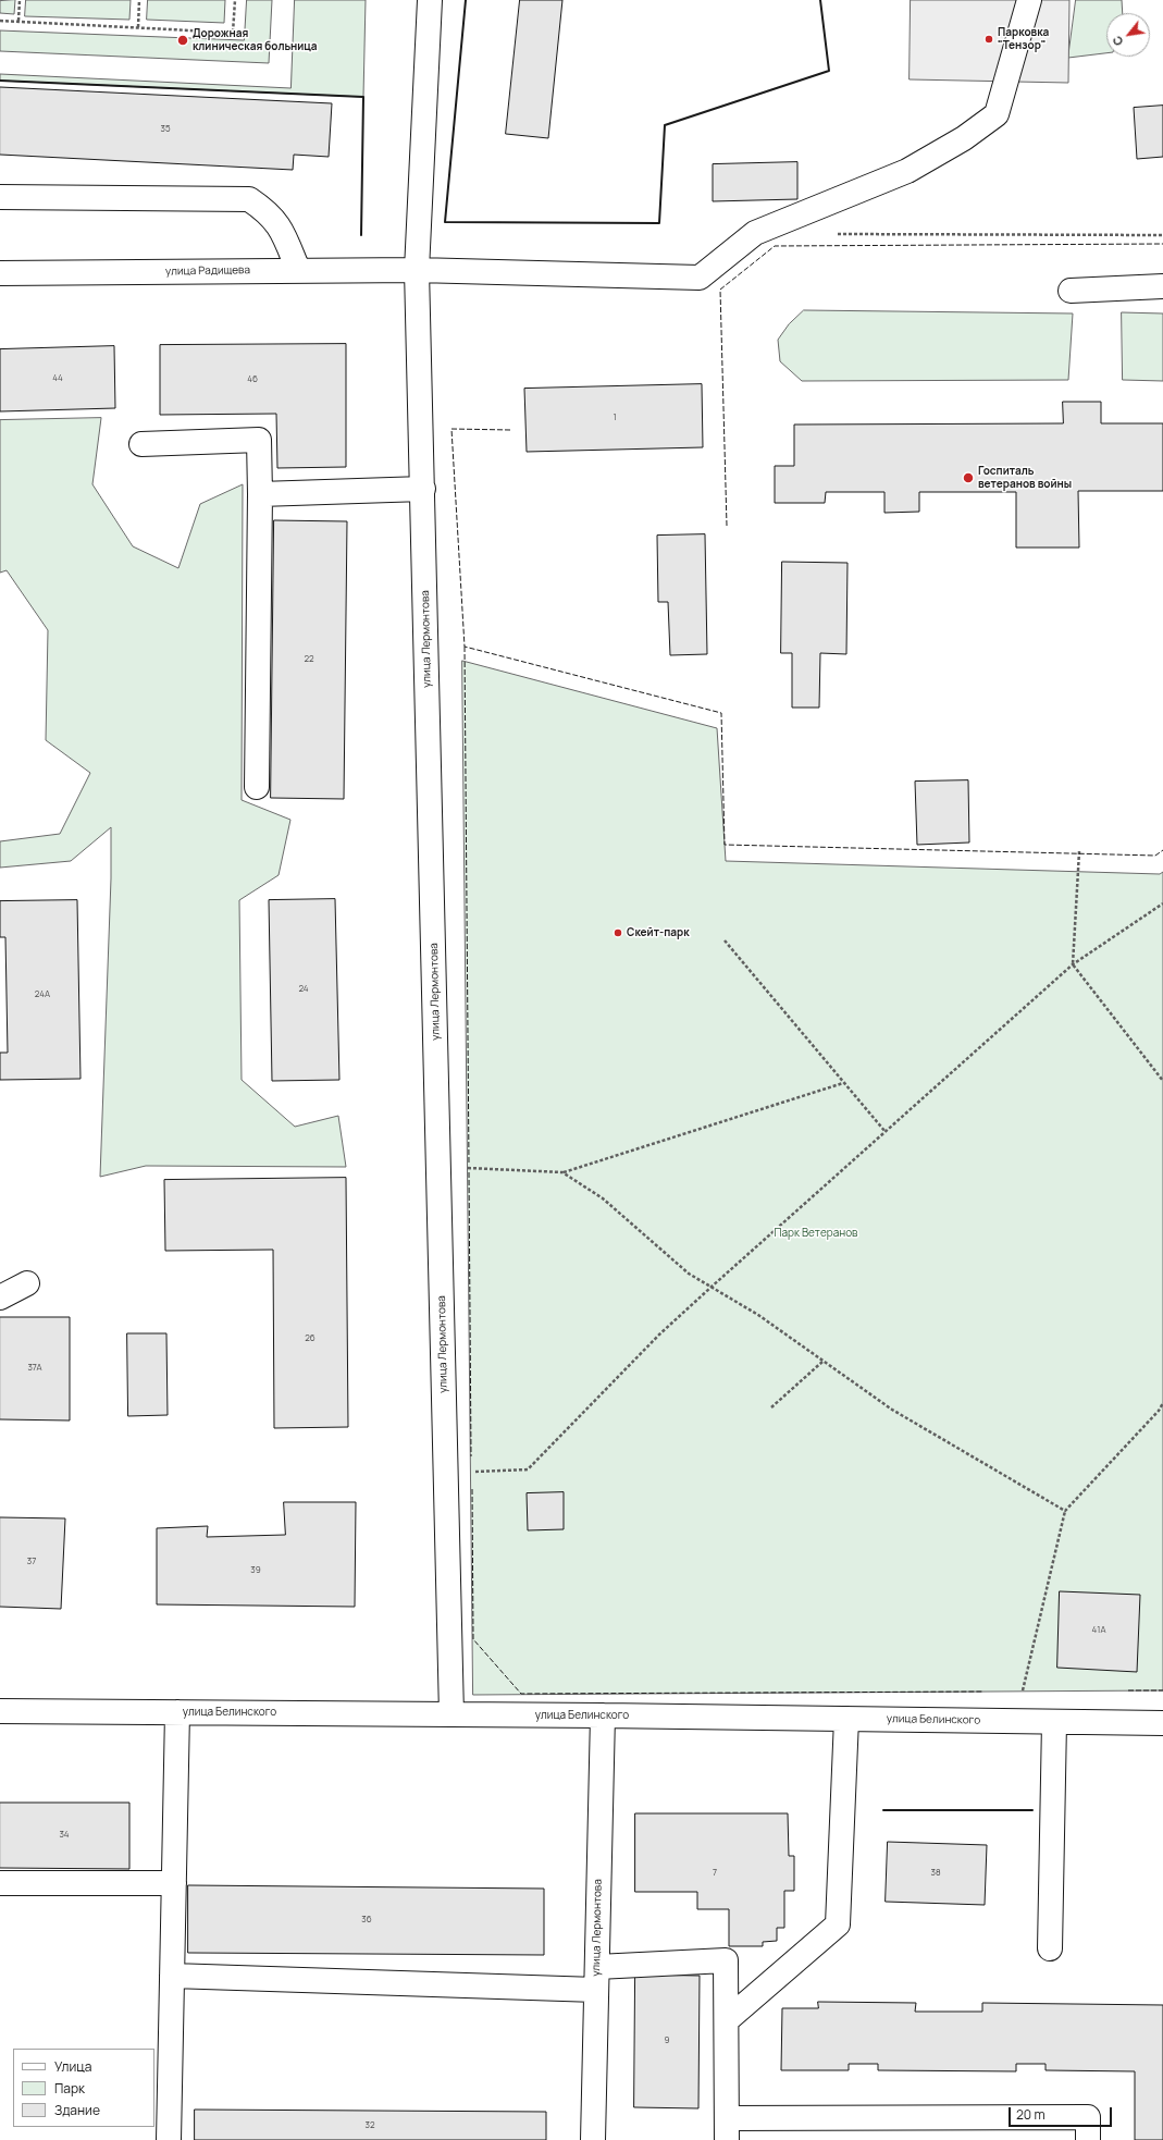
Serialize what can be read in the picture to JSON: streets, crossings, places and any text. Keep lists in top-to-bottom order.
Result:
{
  "streets": {
    "street": ["улица Радищева", "улица Лермонтова", "улица Белинского"]
  },
  "crossings": [
    ["улица Радищева", "улица Лермонтова"],
    ["улица Лермонтова", "улица Белинского"]
  ],
  "parks": ["Парк Ветеранов"],
  "places": [
    "Парковка \"Тензор\"",
    "Дорожная клиническая больница",
    "Госпиталь ветеранов войны",
    "Скейт-парк"
  ],
  "house_numbers": [
    "35",
    "44",
    "46",
    "1",
    "22",
    "24",
    "24А",
    "26",
    "37А",
    "37",
    "39",
    "41А",
    "34",
    "7",
    "38",
    "36",
    "9",
    "32"
  ],
  "legend": ["Улица", "Парк", "Здание"],
  "scale_bar": "20 m",
  "north": "bottom left"
}
